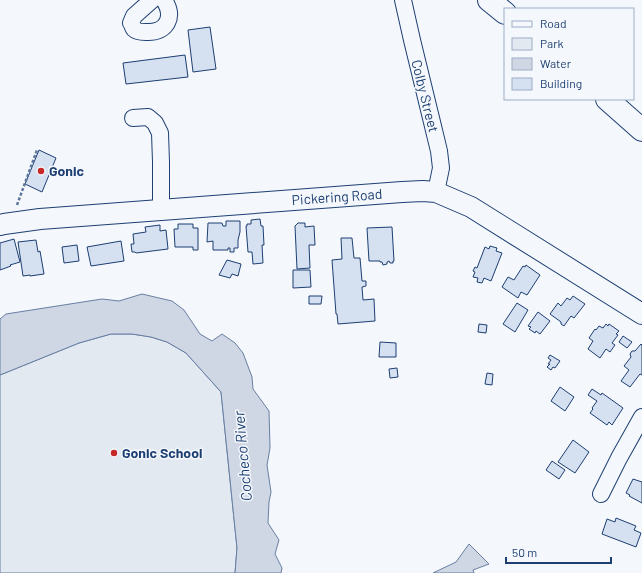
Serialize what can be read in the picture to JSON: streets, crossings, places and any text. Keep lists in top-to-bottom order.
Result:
{
  "streets": {
    "main road": ["Pickering Road"],
    "street": ["Colby Street"]
  },
  "crossings": [
    ["Colby Street", "Pickering Road"]
  ],
  "water": ["Cocheco River"],
  "places": ["Gonic", "Gonic School"],
  "legend": [
    "Road",
    "Park",
    "Water",
    "Building"
  ],
  "scale_bar": "50 m"
}
